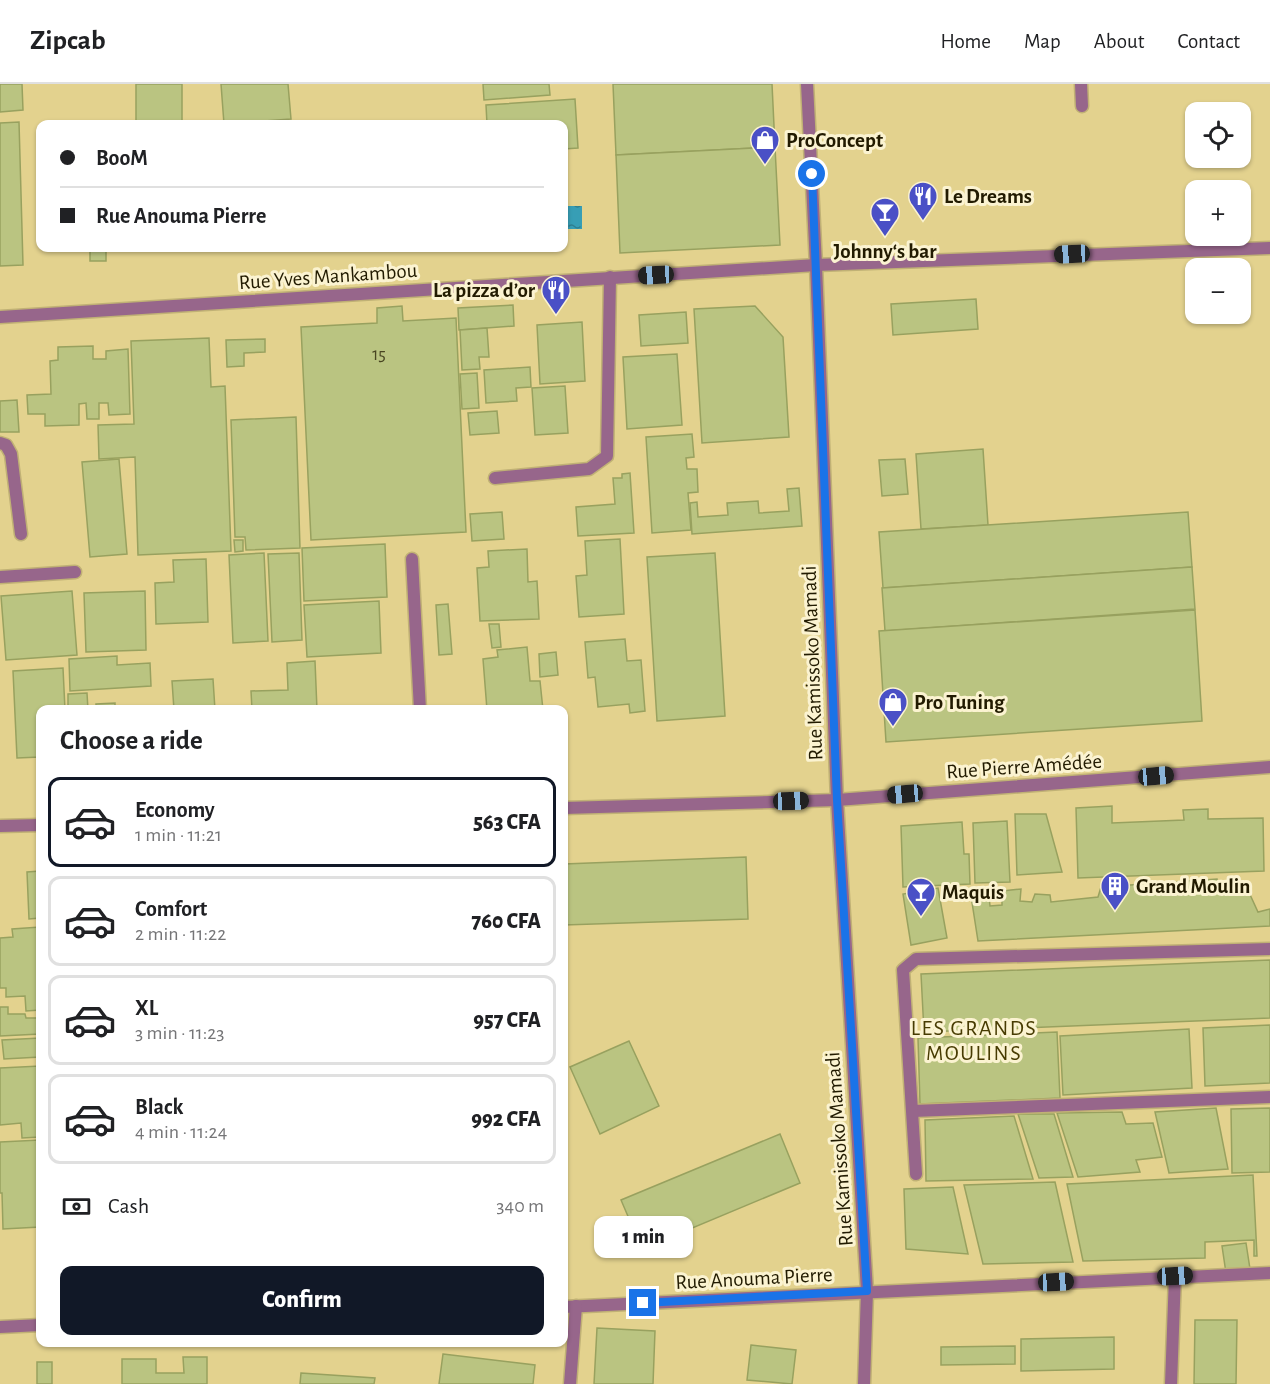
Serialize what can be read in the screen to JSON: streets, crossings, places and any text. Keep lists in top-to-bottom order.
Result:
{
  "streets": {
    "street": [
      "Rue Yves Mankambou",
      "Rue Kamissoko Mamadi",
      "Rue Pierre Amédée",
      "Rue Anouma Pierre"
    ]
  },
  "crossings": [
    ["Rue Yves Mankambou", "Rue Kamissoko Mamadi"],
    ["Rue Kamissoko Mamadi", "Rue Pierre Amédée"],
    ["Rue Kamissoko Mamadi", "Rue Anouma Pierre"]
  ],
  "districts": ["LES GRANDS MOULINS"],
  "places": {
    "shop": ["ProConcept", "Pro Tuning"],
    "restaurant": ["Le Dreams", "La pizza d’or"],
    "bar": ["Johnny‘s bar", "Maquis"],
    "building": ["Grand Moulin"]
  },
  "house_numbers": ["15"],
  "page": {
    "header": "Zipcab",
    "nav": [
      "Home",
      "Map",
      "About",
      "Contact"
    ],
    "map_buttons": ["+", "−"],
    "banner": ["BooM", "Rue Anouma Pierre"],
    "heading": "Choose a ride",
    "list": [
      {
        "name": "Economy",
        "note": "1 min · 11:21",
        "value": "563 CFA"
      },
      {
        "name": "Comfort",
        "note": "2 min · 11:22",
        "value": "760 CFA"
      },
      {
        "name": "XL",
        "note": "3 min · 11:23",
        "value": "957 CFA"
      },
      {
        "name": "Black",
        "note": "4 min · 11:24",
        "value": "992 CFA"
      }
    ],
    "pay": ["Cash", "340 m"],
    "bubble": "1 min",
    "buttons": "Confirm"
  }
}
